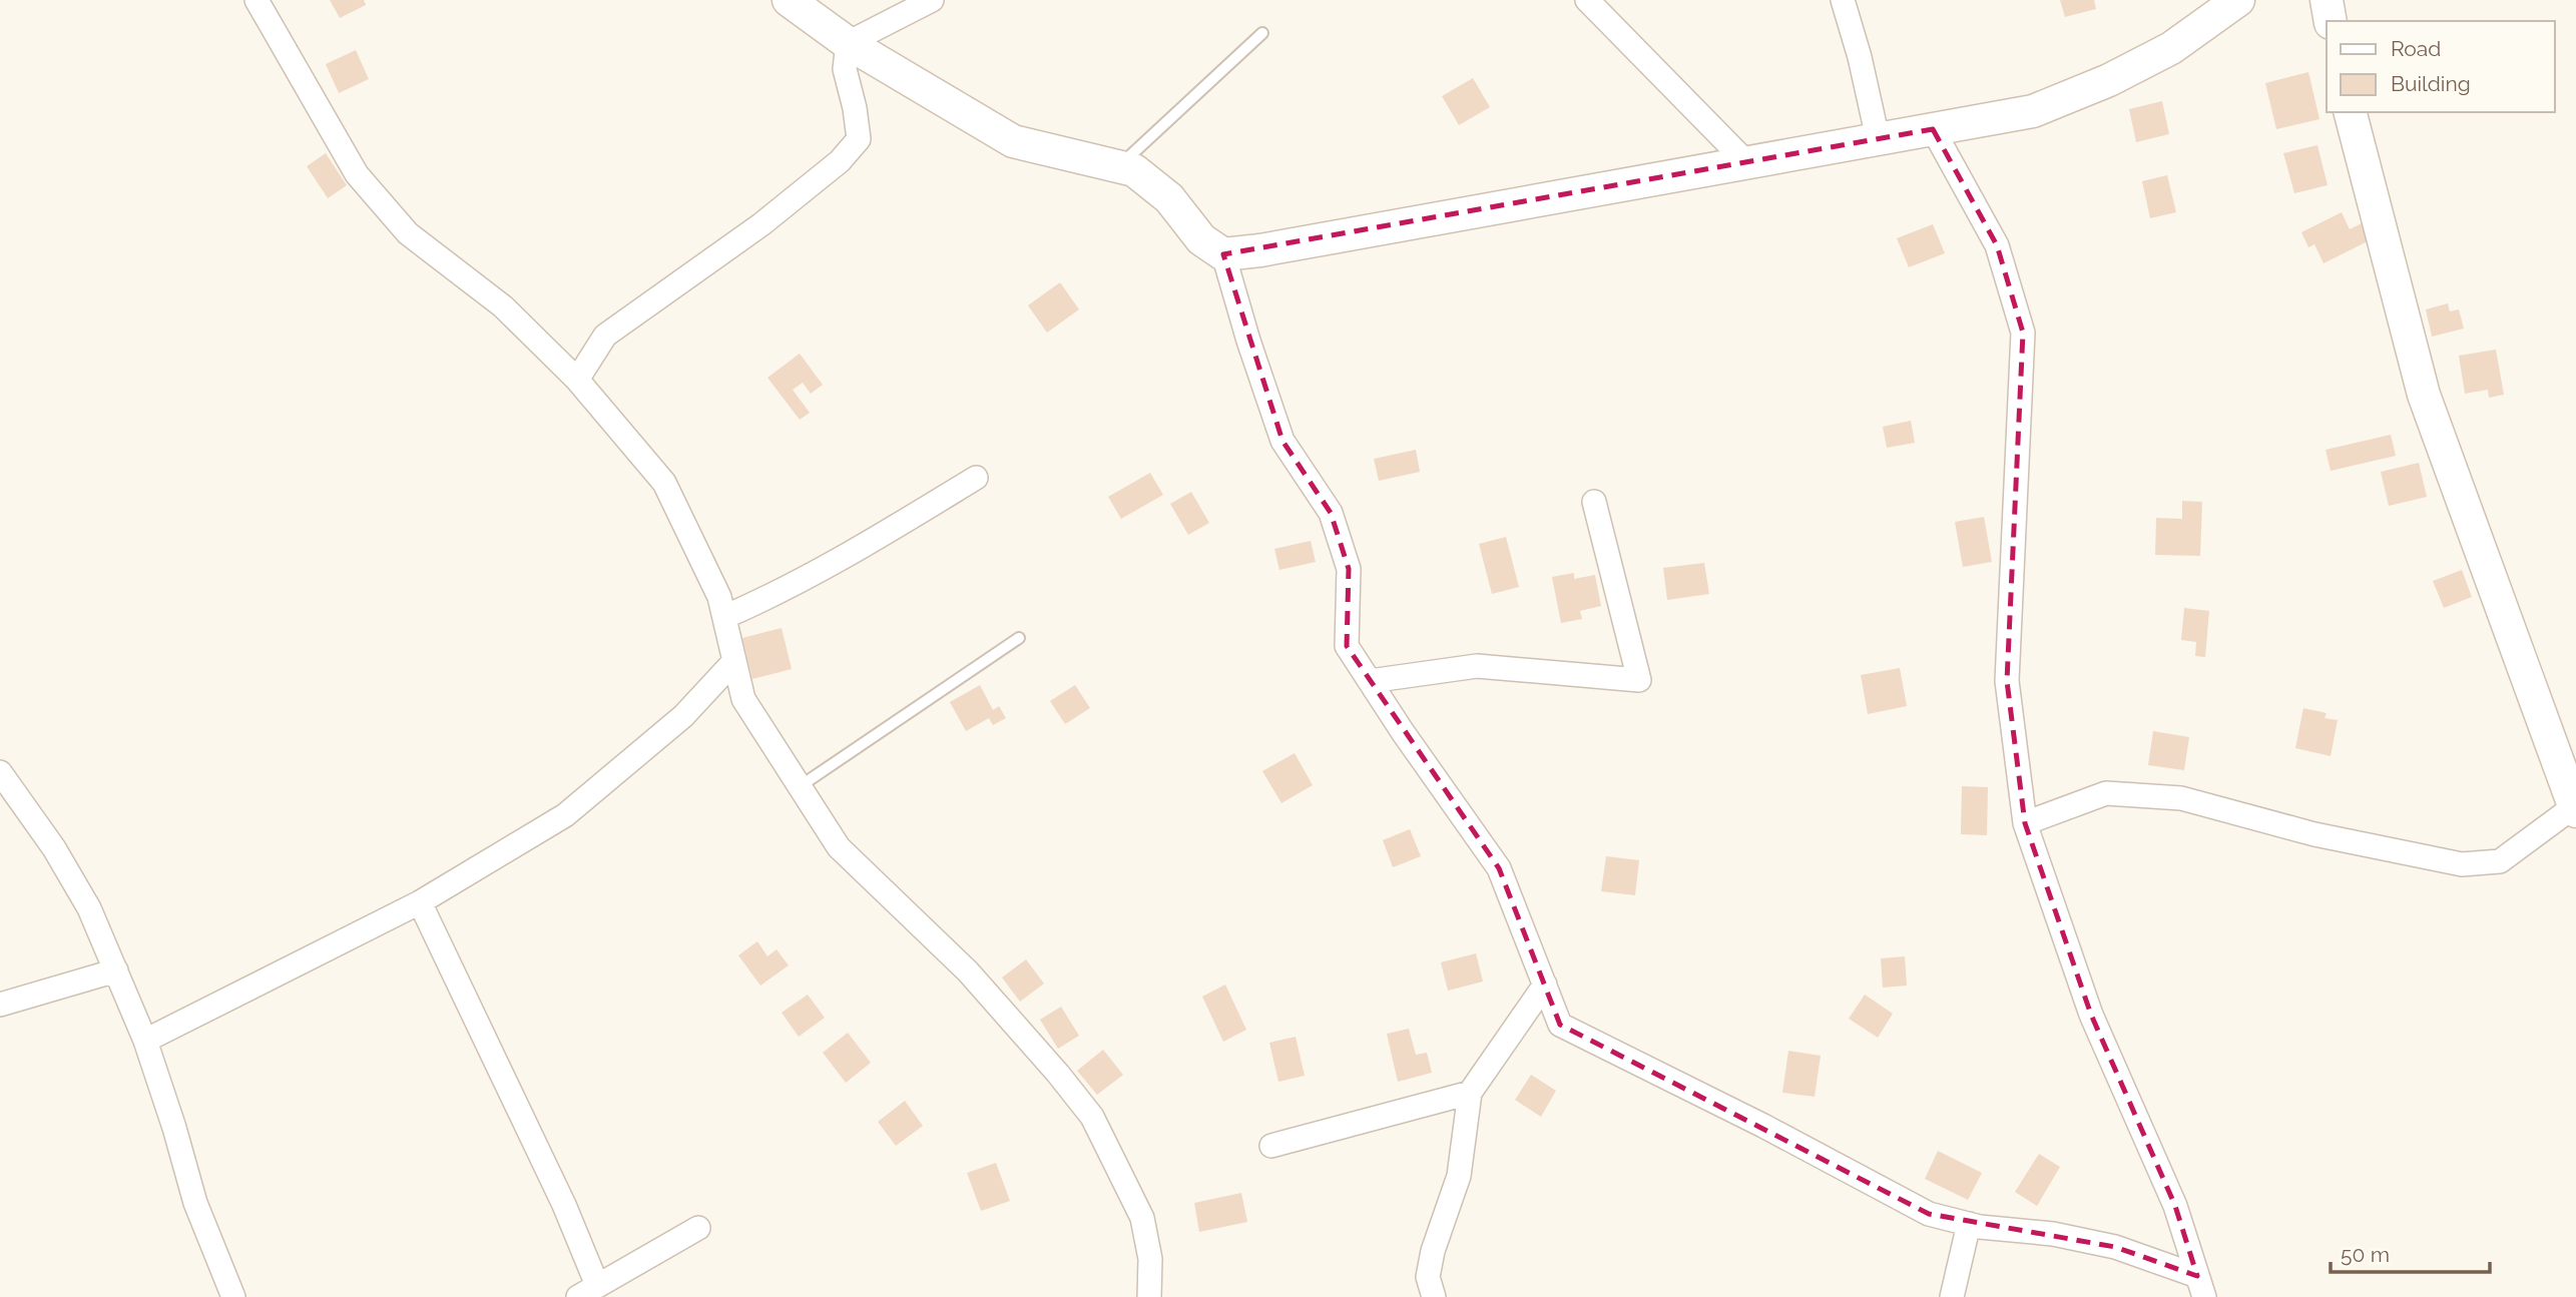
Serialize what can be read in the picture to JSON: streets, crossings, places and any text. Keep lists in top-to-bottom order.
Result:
{
  "legend": ["Road", "Building"],
  "scale_bar": "50 m"
}
